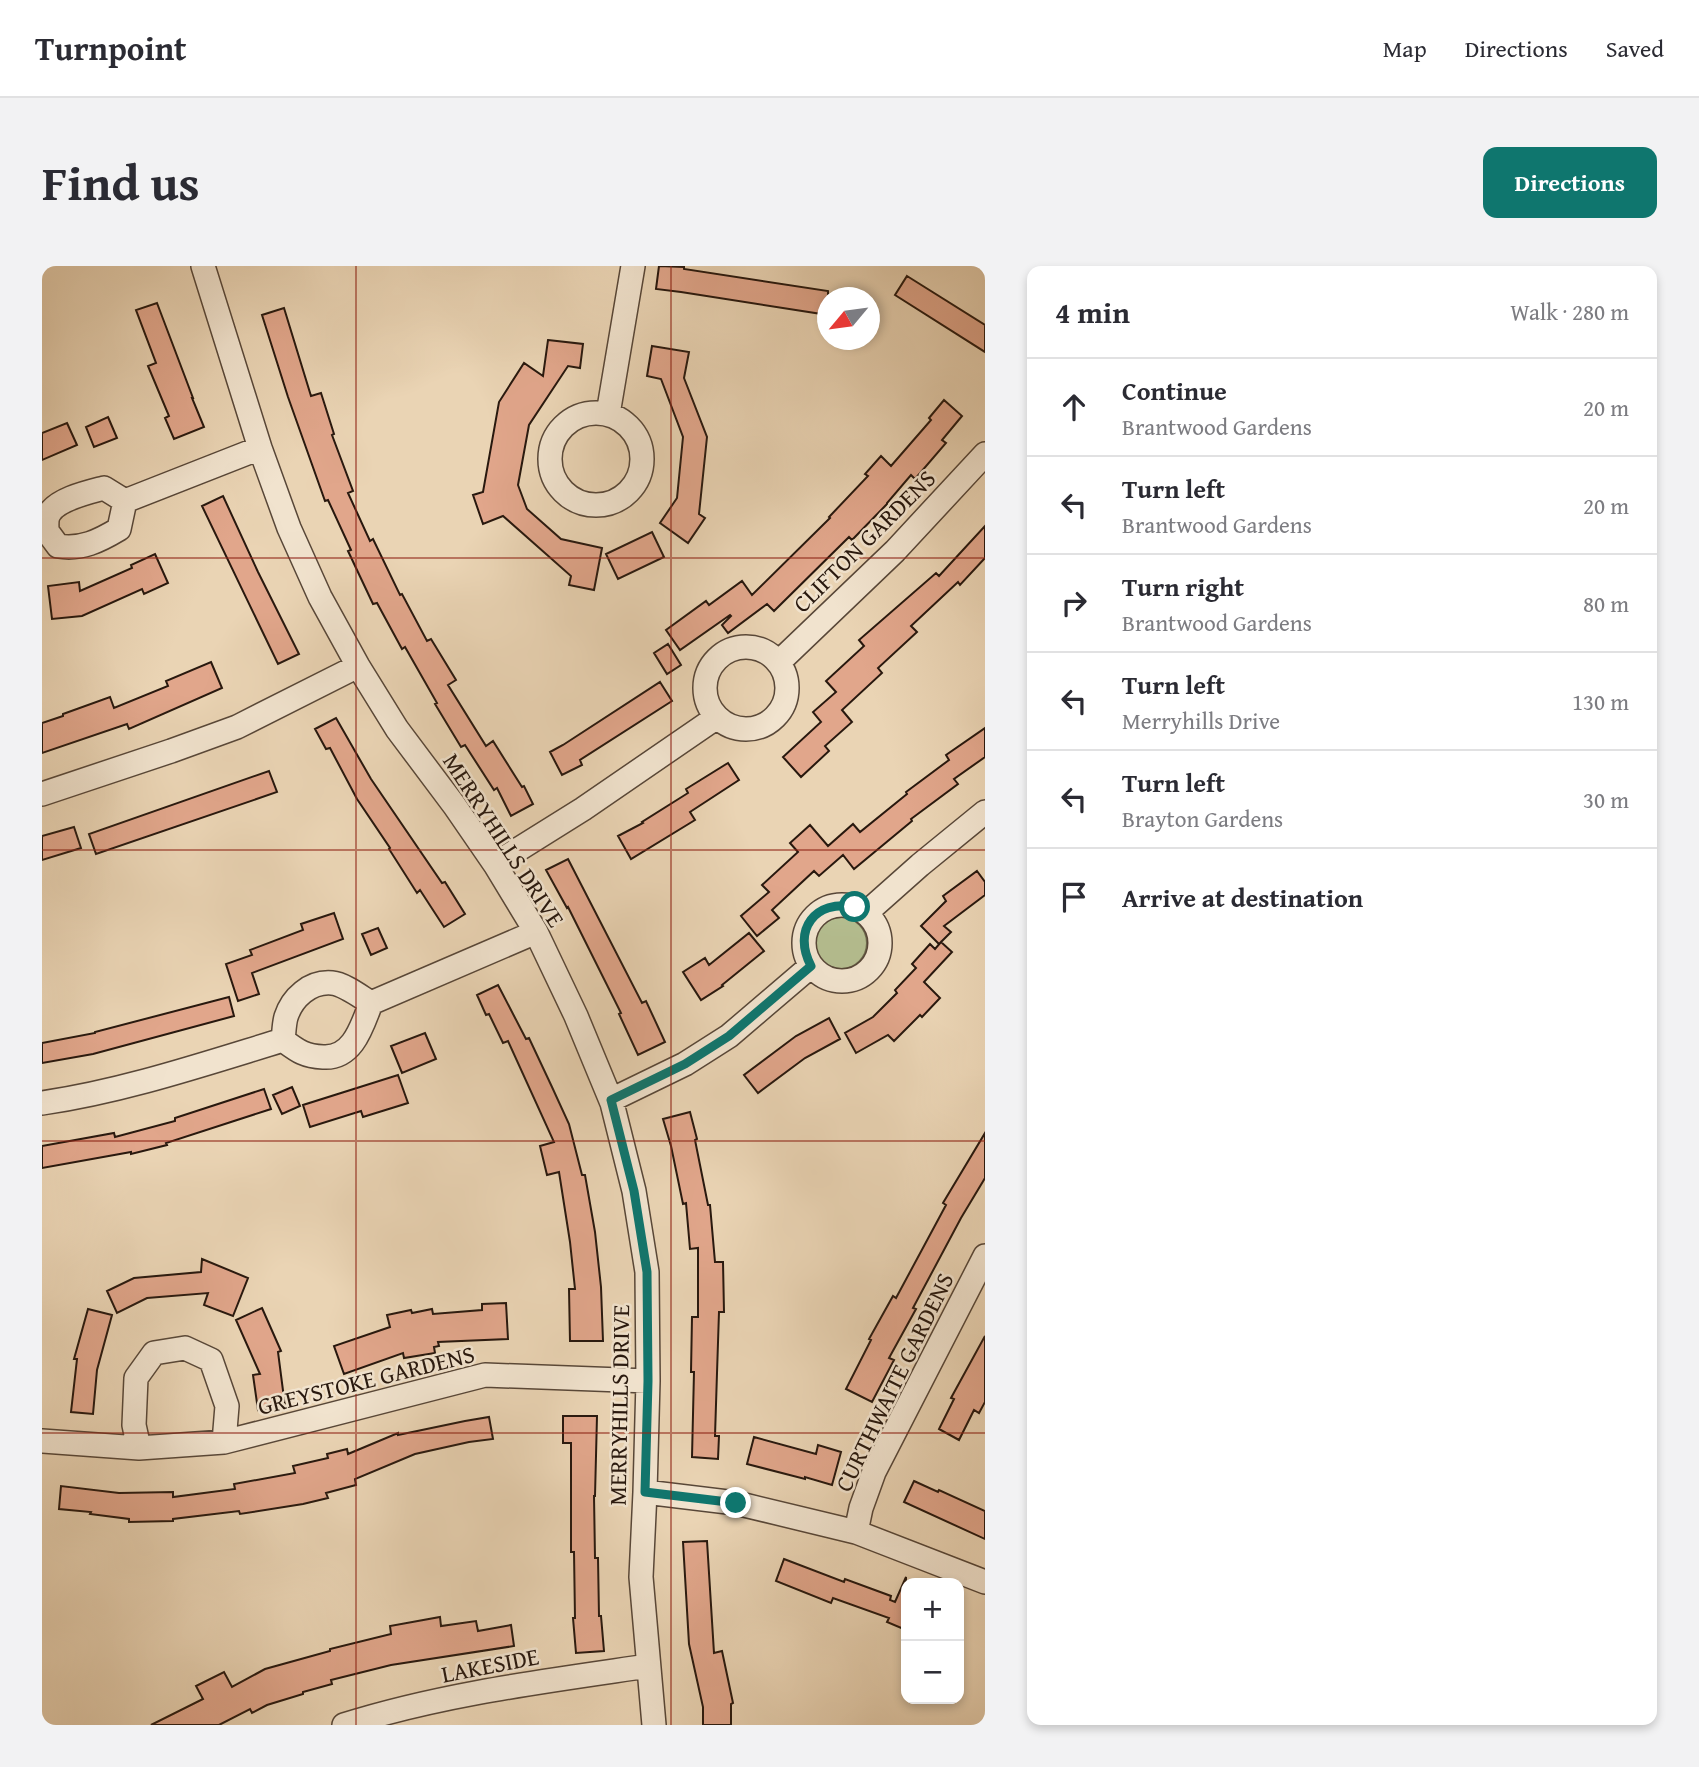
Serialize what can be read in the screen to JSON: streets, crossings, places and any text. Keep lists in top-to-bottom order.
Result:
{
  "streets": {
    "street": [
      "CLIFTON GARDENS",
      "MERRYHILLS DRIVE",
      "GREYSTOKE GARDENS",
      "CURTHWAITE GARDENS",
      "LAKESIDE"
    ]
  },
  "crossings": [
    ["MERRYHILLS DRIVE", "GREYSTOKE GARDENS"],
    ["MERRYHILLS DRIVE", "LAKESIDE"]
  ],
  "north": "bottom left",
  "page": {
    "header": "Turnpoint",
    "nav": ["Map", "Directions", "Saved"],
    "title": "Find us",
    "buttons": "Directions",
    "heading": ["4 min", "Walk · 280 m"],
    "list": [
      ["Continue", "Brantwood Gardens", "20 m"],
      ["Turn left", "Brantwood Gardens", "20 m"],
      ["Turn right", "Brantwood Gardens", "80 m"],
      ["Turn left", "Merryhills Drive", "130 m"],
      ["Turn left", "Brayton Gardens", "30 m"],
      "Arrive at destination"
    ],
    "map_buttons": ["+", "−"]
  }
}
